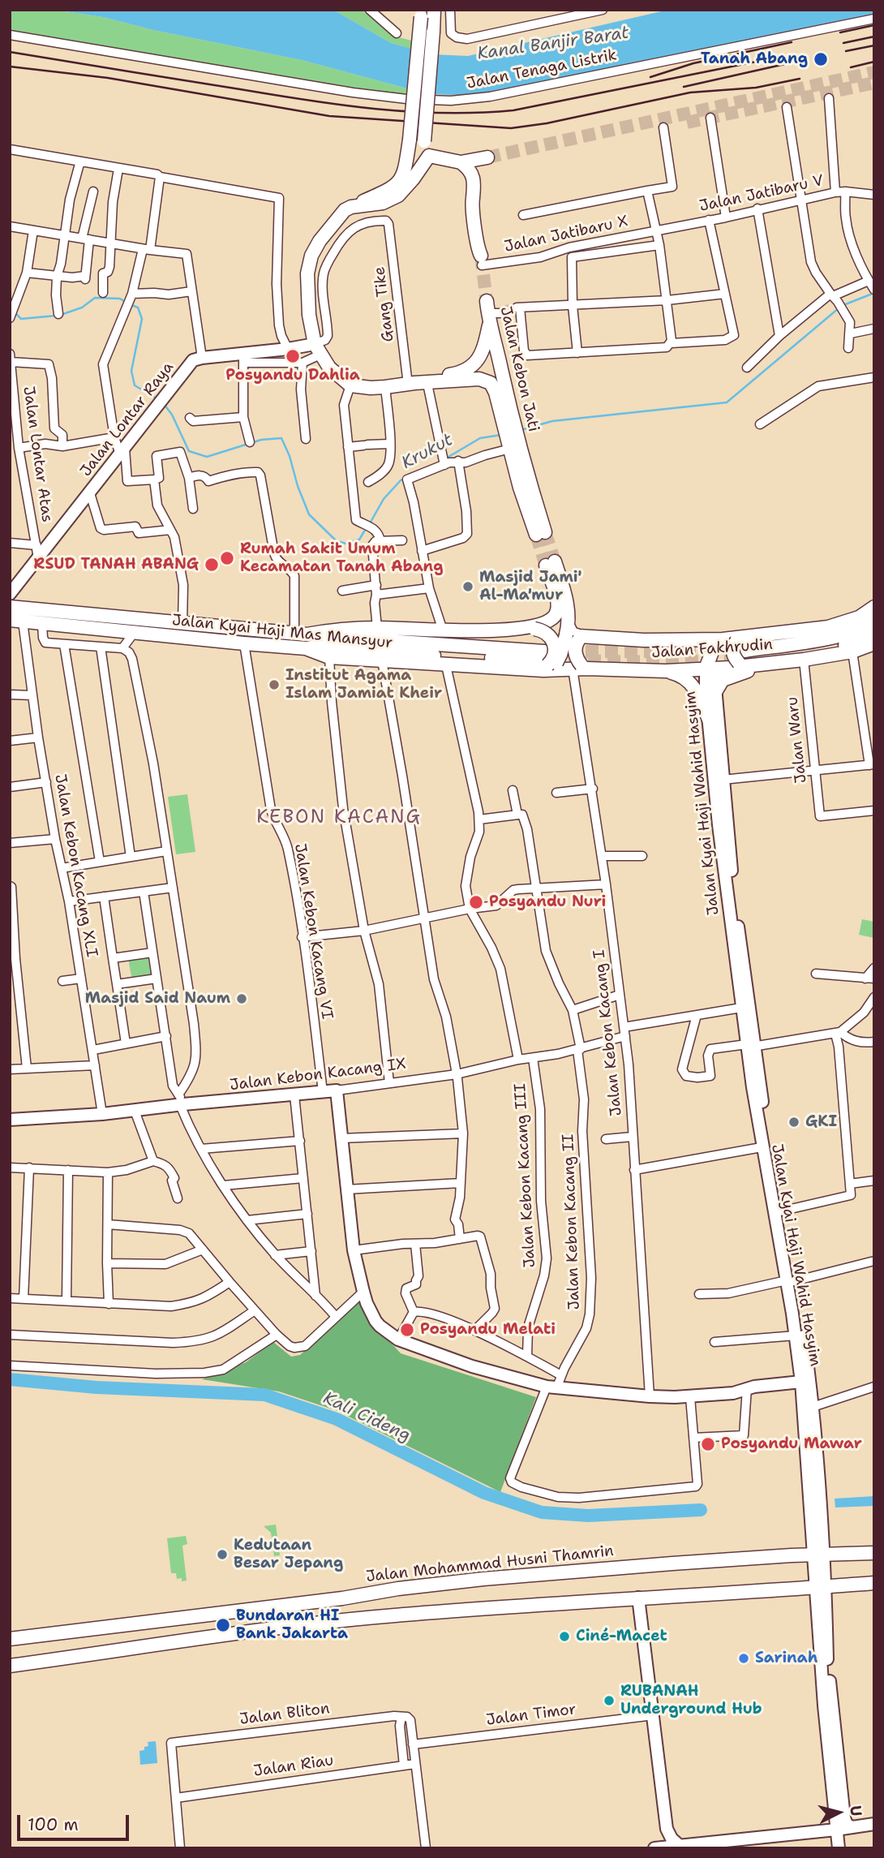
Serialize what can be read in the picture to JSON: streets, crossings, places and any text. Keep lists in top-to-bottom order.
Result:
{
  "streets": {
    "main road": [
      "Jalan Kebon Jati",
      "Jalan Lontar Raya",
      "Jalan Kyai Haji Mas Mansyur",
      "Jalan Fakhrudin",
      "Jalan Kyai Haji Wahid Hasyim",
      "Jalan Kebon Kacang IX",
      "Jalan Mohammad Husni Thamrin"
    ],
    "street": [
      "Jalan Tenaga Listrik",
      "Jalan Jatibaru V",
      "Jalan Jatibaru X",
      "Gang Tike",
      "Jalan Lontar Atas",
      "Jalan Waru",
      "Jalan Kebon Kacang XLI",
      "Jalan Kebon Kacang VI",
      "Jalan Kebon Kacang I",
      "Jalan Kebon Kacang III",
      "Jalan Kebon Kacang II",
      "Jalan Bliton",
      "Jalan Timor",
      "Jalan Riau"
    ]
  },
  "crossings": [
    ["Jalan Jatibaru V", "Jalan Jatibaru X"],
    ["Gang Tike", "Jalan Kebon Jati"],
    ["Jalan Lontar Raya", "Jalan Lontar Atas"],
    ["Jalan Kyai Haji Mas Mansyur", "Jalan Fakhrudin"],
    ["Jalan Kyai Haji Mas Mansyur", "Jalan Kebon Kacang XLI"],
    ["Jalan Kyai Haji Mas Mansyur", "Jalan Kebon Kacang VI"],
    ["Jalan Fakhrudin", "Jalan Waru"],
    ["Jalan Fakhrudin", "Jalan Kyai Haji Wahid Hasyim"],
    ["Jalan Fakhrudin", "Jalan Kebon Kacang I"],
    ["Jalan Kyai Haji Wahid Hasyim", "Jalan Mohammad Husni Thamrin"],
    ["Jalan Kebon Kacang XLI", "Jalan Kebon Kacang IX"],
    ["Jalan Kebon Kacang VI", "Jalan Kebon Kacang IX"],
    ["Jalan Kebon Kacang I", "Jalan Kebon Kacang IX"],
    ["Jalan Kebon Kacang IX", "Jalan Kebon Kacang III"],
    ["Jalan Kebon Kacang IX", "Jalan Kebon Kacang II"],
    ["Jalan Bliton", "Jalan Riau"]
  ],
  "districts": ["KEBON KACANG"],
  "water": ["Kanal Banjir Barat", "Krukut", "Kali Cideng"],
  "places": [
    "Tanah Abang",
    "Posyandu Dahlia",
    "Rumah Sakit Umum Kecamatan Tanah Abang",
    "RSUD TANAH ABANG",
    "Masjid Jami' Al-Ma'mur",
    "Institut Agama Islam Jamiat Kheir",
    "Posyandu Nuri",
    "Masjid Said Naum",
    "GKI",
    "Posyandu Melati",
    "Posyandu Mawar",
    "Kedutaan Besar Jepang",
    "Bundaran HI Bank Jakarta",
    "Ciné-Macet",
    "Sarinah",
    "RUBANAH Underground Hub"
  ],
  "scale_bar": "100 m",
  "north": "right"
}
